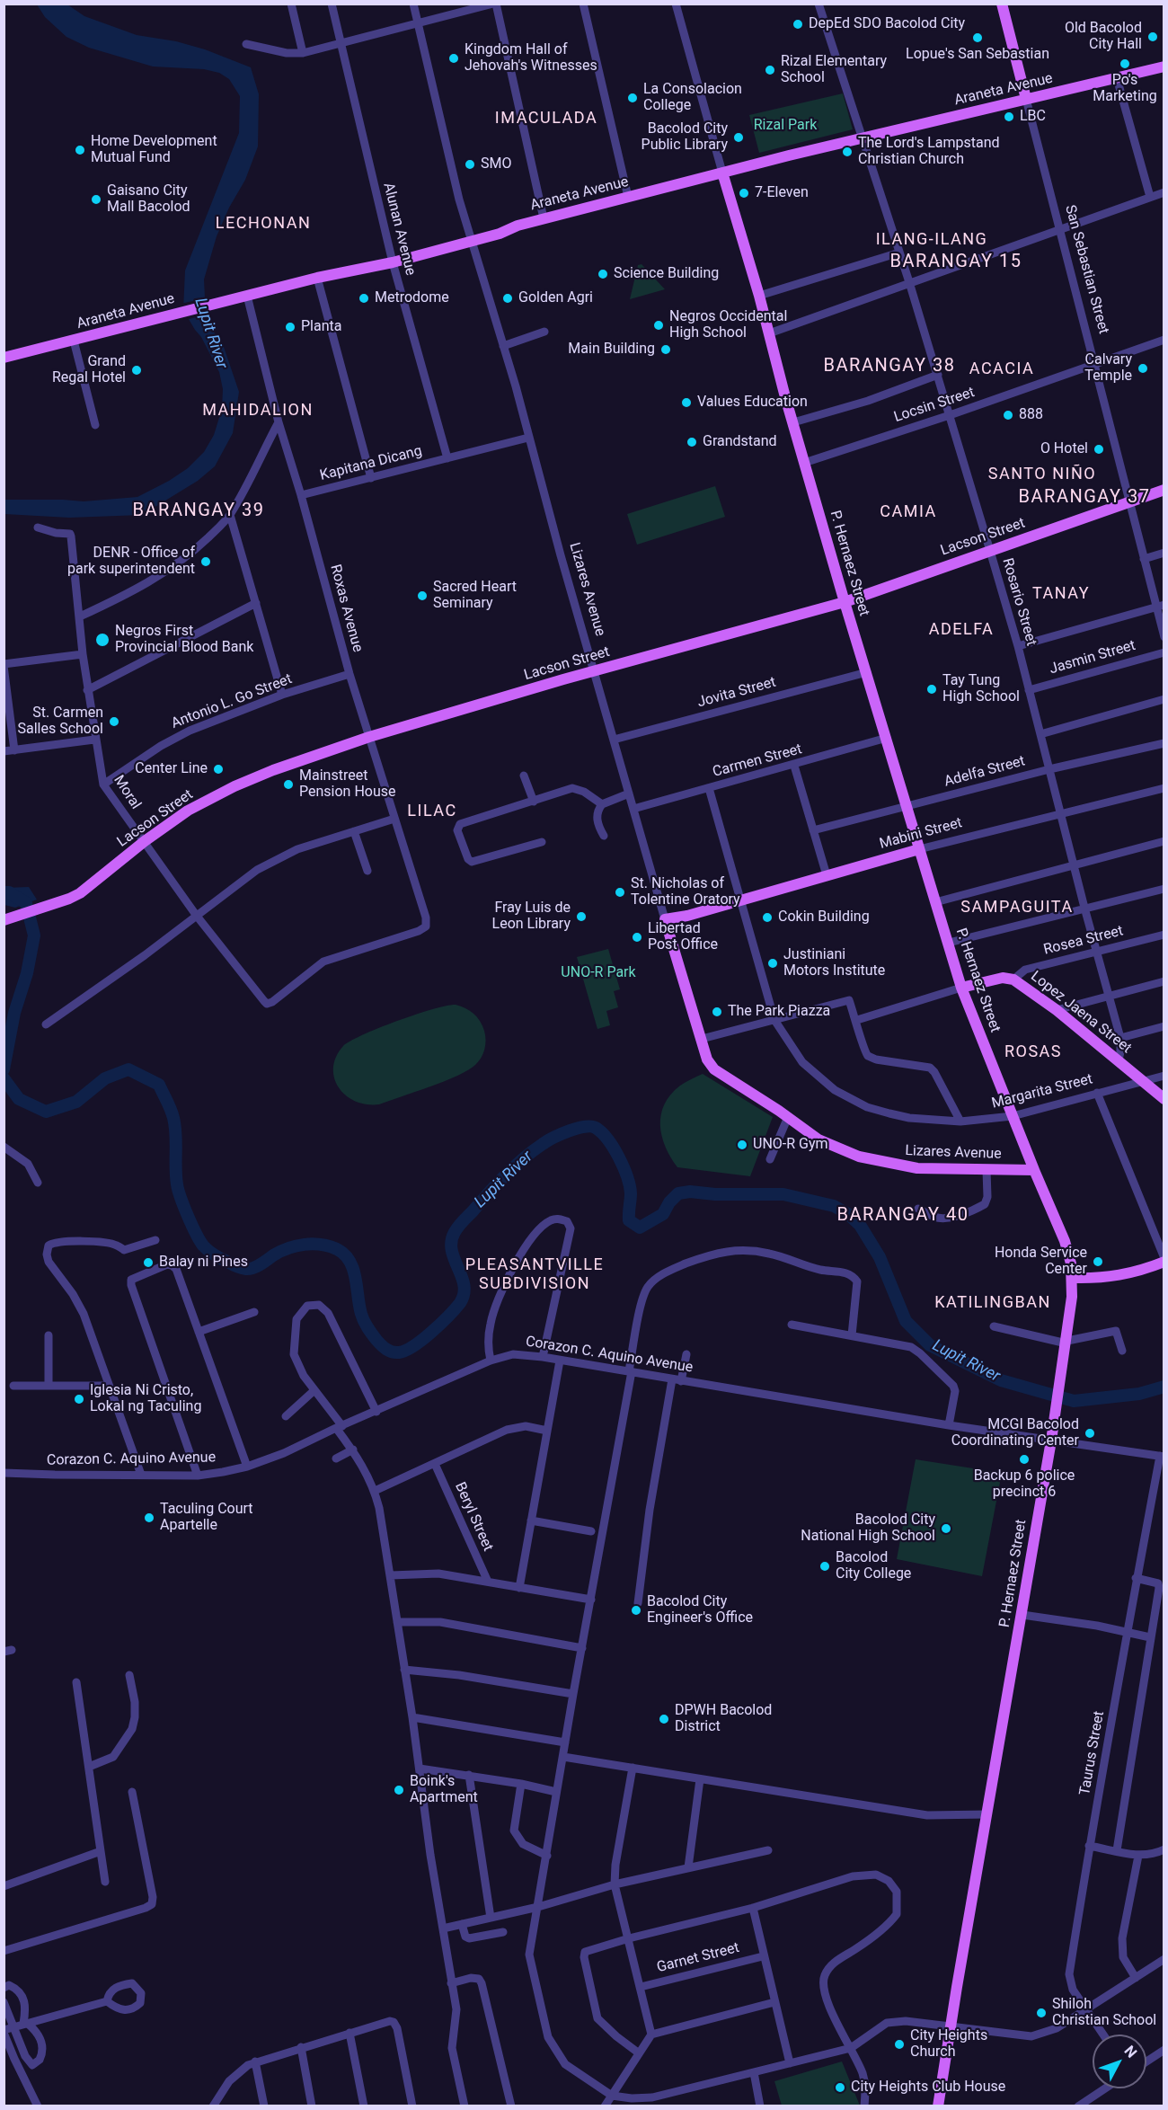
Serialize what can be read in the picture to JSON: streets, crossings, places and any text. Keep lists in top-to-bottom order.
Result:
{
  "streets": {
    "main road": [
      "Araneta Avenue",
      "San Sebastian Street",
      "Lacson Street",
      "P. Hernaez Street",
      "Lizares Avenue",
      "Mabini Street",
      "Lopez Jaena Street"
    ],
    "street": [
      "Alunan Avenue",
      "Locsin Street",
      "Kapitana Dicang",
      "Rosario Street",
      "Roxas Avenue",
      "Jasmin Street",
      "Jovita Street",
      "Antonio L. Go Street",
      "Carmen Street",
      "Adelfa Street",
      "Moral",
      "Rosea Street",
      "Margarita Street",
      "Corazon C. Aquino Avenue",
      "Beryl Street",
      "Taurus Street",
      "Garnet Street"
    ]
  },
  "crossings": [
    ["Araneta Avenue", "Alunan Avenue"],
    ["Araneta Avenue", "San Sebastian Street"],
    ["Araneta Avenue", "P. Hernaez Street"],
    ["Araneta Avenue", "Lizares Avenue"],
    ["Araneta Avenue", "Rosario Street"],
    ["Araneta Avenue", "Roxas Avenue"],
    ["Alunan Avenue", "Kapitana Dicang"],
    ["San Sebastian Street", "Locsin Street"],
    ["San Sebastian Street", "Lacson Street"],
    ["Locsin Street", "P. Hernaez Street"],
    ["Locsin Street", "Rosario Street"],
    ["Kapitana Dicang", "Lizares Avenue"],
    ["Kapitana Dicang", "Roxas Avenue"],
    ["Lacson Street", "P. Hernaez Street"],
    ["Lacson Street", "Lizares Avenue"],
    ["Lacson Street", "Rosario Street"],
    ["Lacson Street", "Roxas Avenue"],
    ["Lacson Street", "Moral"],
    ["P. Hernaez Street", "Lizares Avenue"],
    ["P. Hernaez Street", "Jovita Street"],
    ["P. Hernaez Street", "Carmen Street"],
    ["P. Hernaez Street", "Adelfa Street"],
    ["P. Hernaez Street", "Mabini Street"],
    ["P. Hernaez Street", "Lopez Jaena Street"],
    ["P. Hernaez Street", "Margarita Street"],
    ["P. Hernaez Street", "Corazon C. Aquino Avenue"],
    ["Lizares Avenue", "Jovita Street"],
    ["Lizares Avenue", "Carmen Street"],
    ["Lizares Avenue", "Mabini Street"],
    ["Rosario Street", "Jasmin Street"],
    ["Rosario Street", "Adelfa Street"],
    ["Rosario Street", "Mabini Street"],
    ["Rosario Street", "Rosea Street"],
    ["Rosario Street", "Lopez Jaena Street"],
    ["Roxas Avenue", "Antonio L. Go Street"],
    ["Roxas Avenue", "Moral"],
    ["Antonio L. Go Street", "Moral"],
    ["Carmen Street", "Margarita Street"],
    ["Mabini Street", "Margarita Street"],
    ["Rosea Street", "Lopez Jaena Street"],
    ["Lopez Jaena Street", "Margarita Street"],
    ["Corazon C. Aquino Avenue", "Taurus Street"]
  ],
  "districts": [
    "IMACULADA",
    "LECHONAN",
    "ILANG-ILANG",
    "BARANGAY 15",
    "BARANGAY 38",
    "ACACIA",
    "MAHIDALION",
    "SANTO NIÑO",
    "BARANGAY 37",
    "BARANGAY 39",
    "CAMIA",
    "TANAY",
    "ADELFA",
    "LILAC",
    "SAMPAGUITA",
    "ROSAS",
    "BARANGAY 40",
    "PLEASANTVILLE SUBDIVISION",
    "KATILINGBAN"
  ],
  "water": ["Lupit River"],
  "parks": ["Rizal Park", "UNO-R Park"],
  "places": [
    "DepEd SDO Bacolod City",
    "Old Bacolod City Hall",
    "Lopue's San Sebastian",
    "Kingdom Hall of Jehovah's Witnesses",
    "Po's Marketing",
    "Rizal Elementary School",
    "La Consolacion College",
    "LBC",
    "Bacolod City Public Library",
    "Home Development Mutual Fund",
    "The Lord's Lampstand Christian Church",
    "SMO",
    "7-Eleven",
    "Gaisano City Mall Bacolod",
    "Science Building",
    "Metrodome",
    "Golden Agri",
    "Negros Occidental High School",
    "Planta",
    "Main Building",
    "Calvary Temple",
    "Grand Regal Hotel",
    "Values Education",
    "888",
    "Grandstand",
    "O Hotel",
    "DENR - Office of park superintendent",
    "Sacred Heart Seminary",
    "Negros First Provincial Blood Bank",
    "Tay Tung High School",
    "St. Carmen Salles School",
    "Center Line",
    "Mainstreet Pension House",
    "St. Nicholas of Tolentine Oratory",
    "Fray Luis de Leon Library",
    "Cokin Building",
    "Libertad Post Office",
    "Justiniani Motors Institute",
    "The Park Piazza",
    "UNO-R Gym",
    "Honda Service Center",
    "Balay ni Pines",
    "Iglesia Ni Cristo, Lokal ng Taculing",
    "MCGI Bacolod Coordinating Center",
    "Backup 6 police precinct 6",
    "Taculing Court Apartelle",
    "Bacolod City National High School",
    "Bacolod City College",
    "Bacolod City Engineer's Office",
    "DPWH Bacolod District",
    "Boink's Apartment",
    "Shiloh Christian School",
    "City Heights Church",
    "City Heights Club House"
  ],
  "north": "top right"
}
